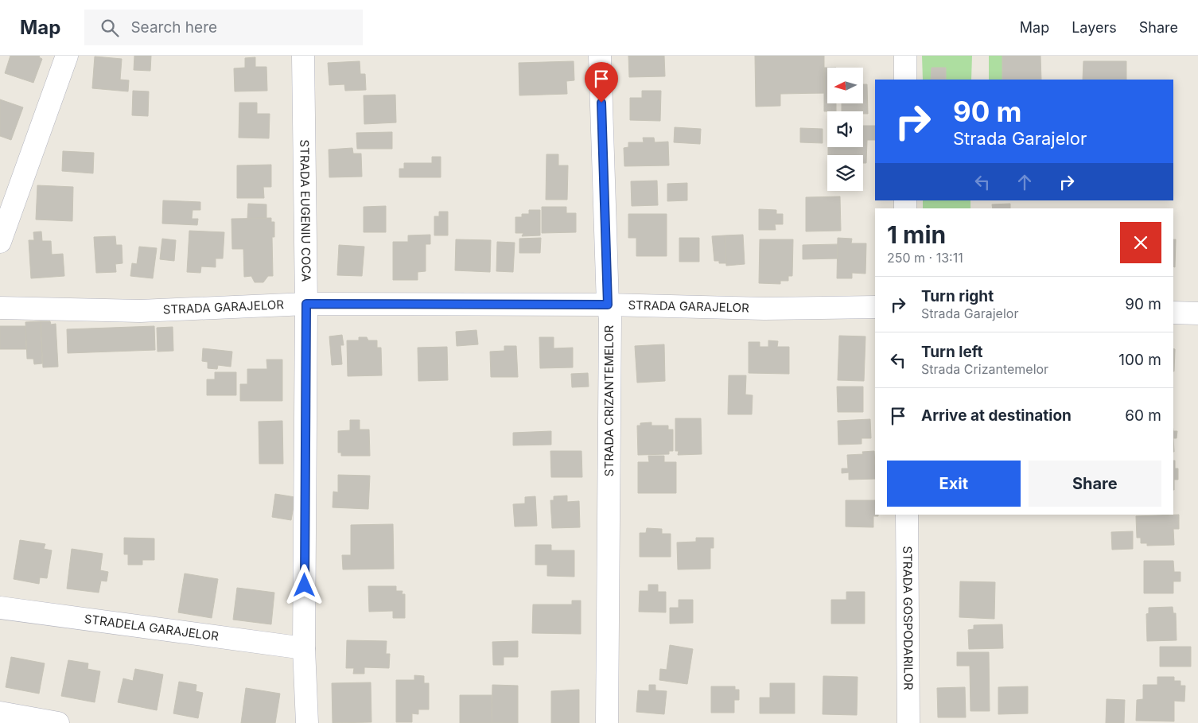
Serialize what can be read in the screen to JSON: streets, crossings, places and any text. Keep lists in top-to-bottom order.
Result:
{
  "streets": {
    "street": [
      "STRADA EUGENIU COCA",
      "STRADA GARAJELOR",
      "STRADA CRIZANTEMELOR",
      "STRADA GOSPODARILOR",
      "STRADELA GARAJELOR"
    ]
  },
  "crossings": [
    ["STRADA EUGENIU COCA", "STRADA GARAJELOR"],
    ["STRADA EUGENIU COCA", "STRADELA GARAJELOR"],
    ["STRADA GARAJELOR", "STRADA CRIZANTEMELOR"]
  ],
  "north": "left",
  "page": {
    "header": "Map",
    "search": "Search here",
    "nav": ["Map", "Layers", "Share"],
    "turn": ["90 m", "Strada Garajelor"],
    "heading": ["1 min", "250 m · 13:11"],
    "list": [
      {
        "name": "Turn right",
        "note": "Strada Garajelor",
        "value": "90 m"
      },
      {
        "name": "Turn left",
        "note": "Strada Crizantemelor",
        "value": "100 m"
      },
      {
        "name": "Arrive at destination",
        "value": "60 m"
      }
    ],
    "buttons": ["Exit", "Share"]
  }
}
